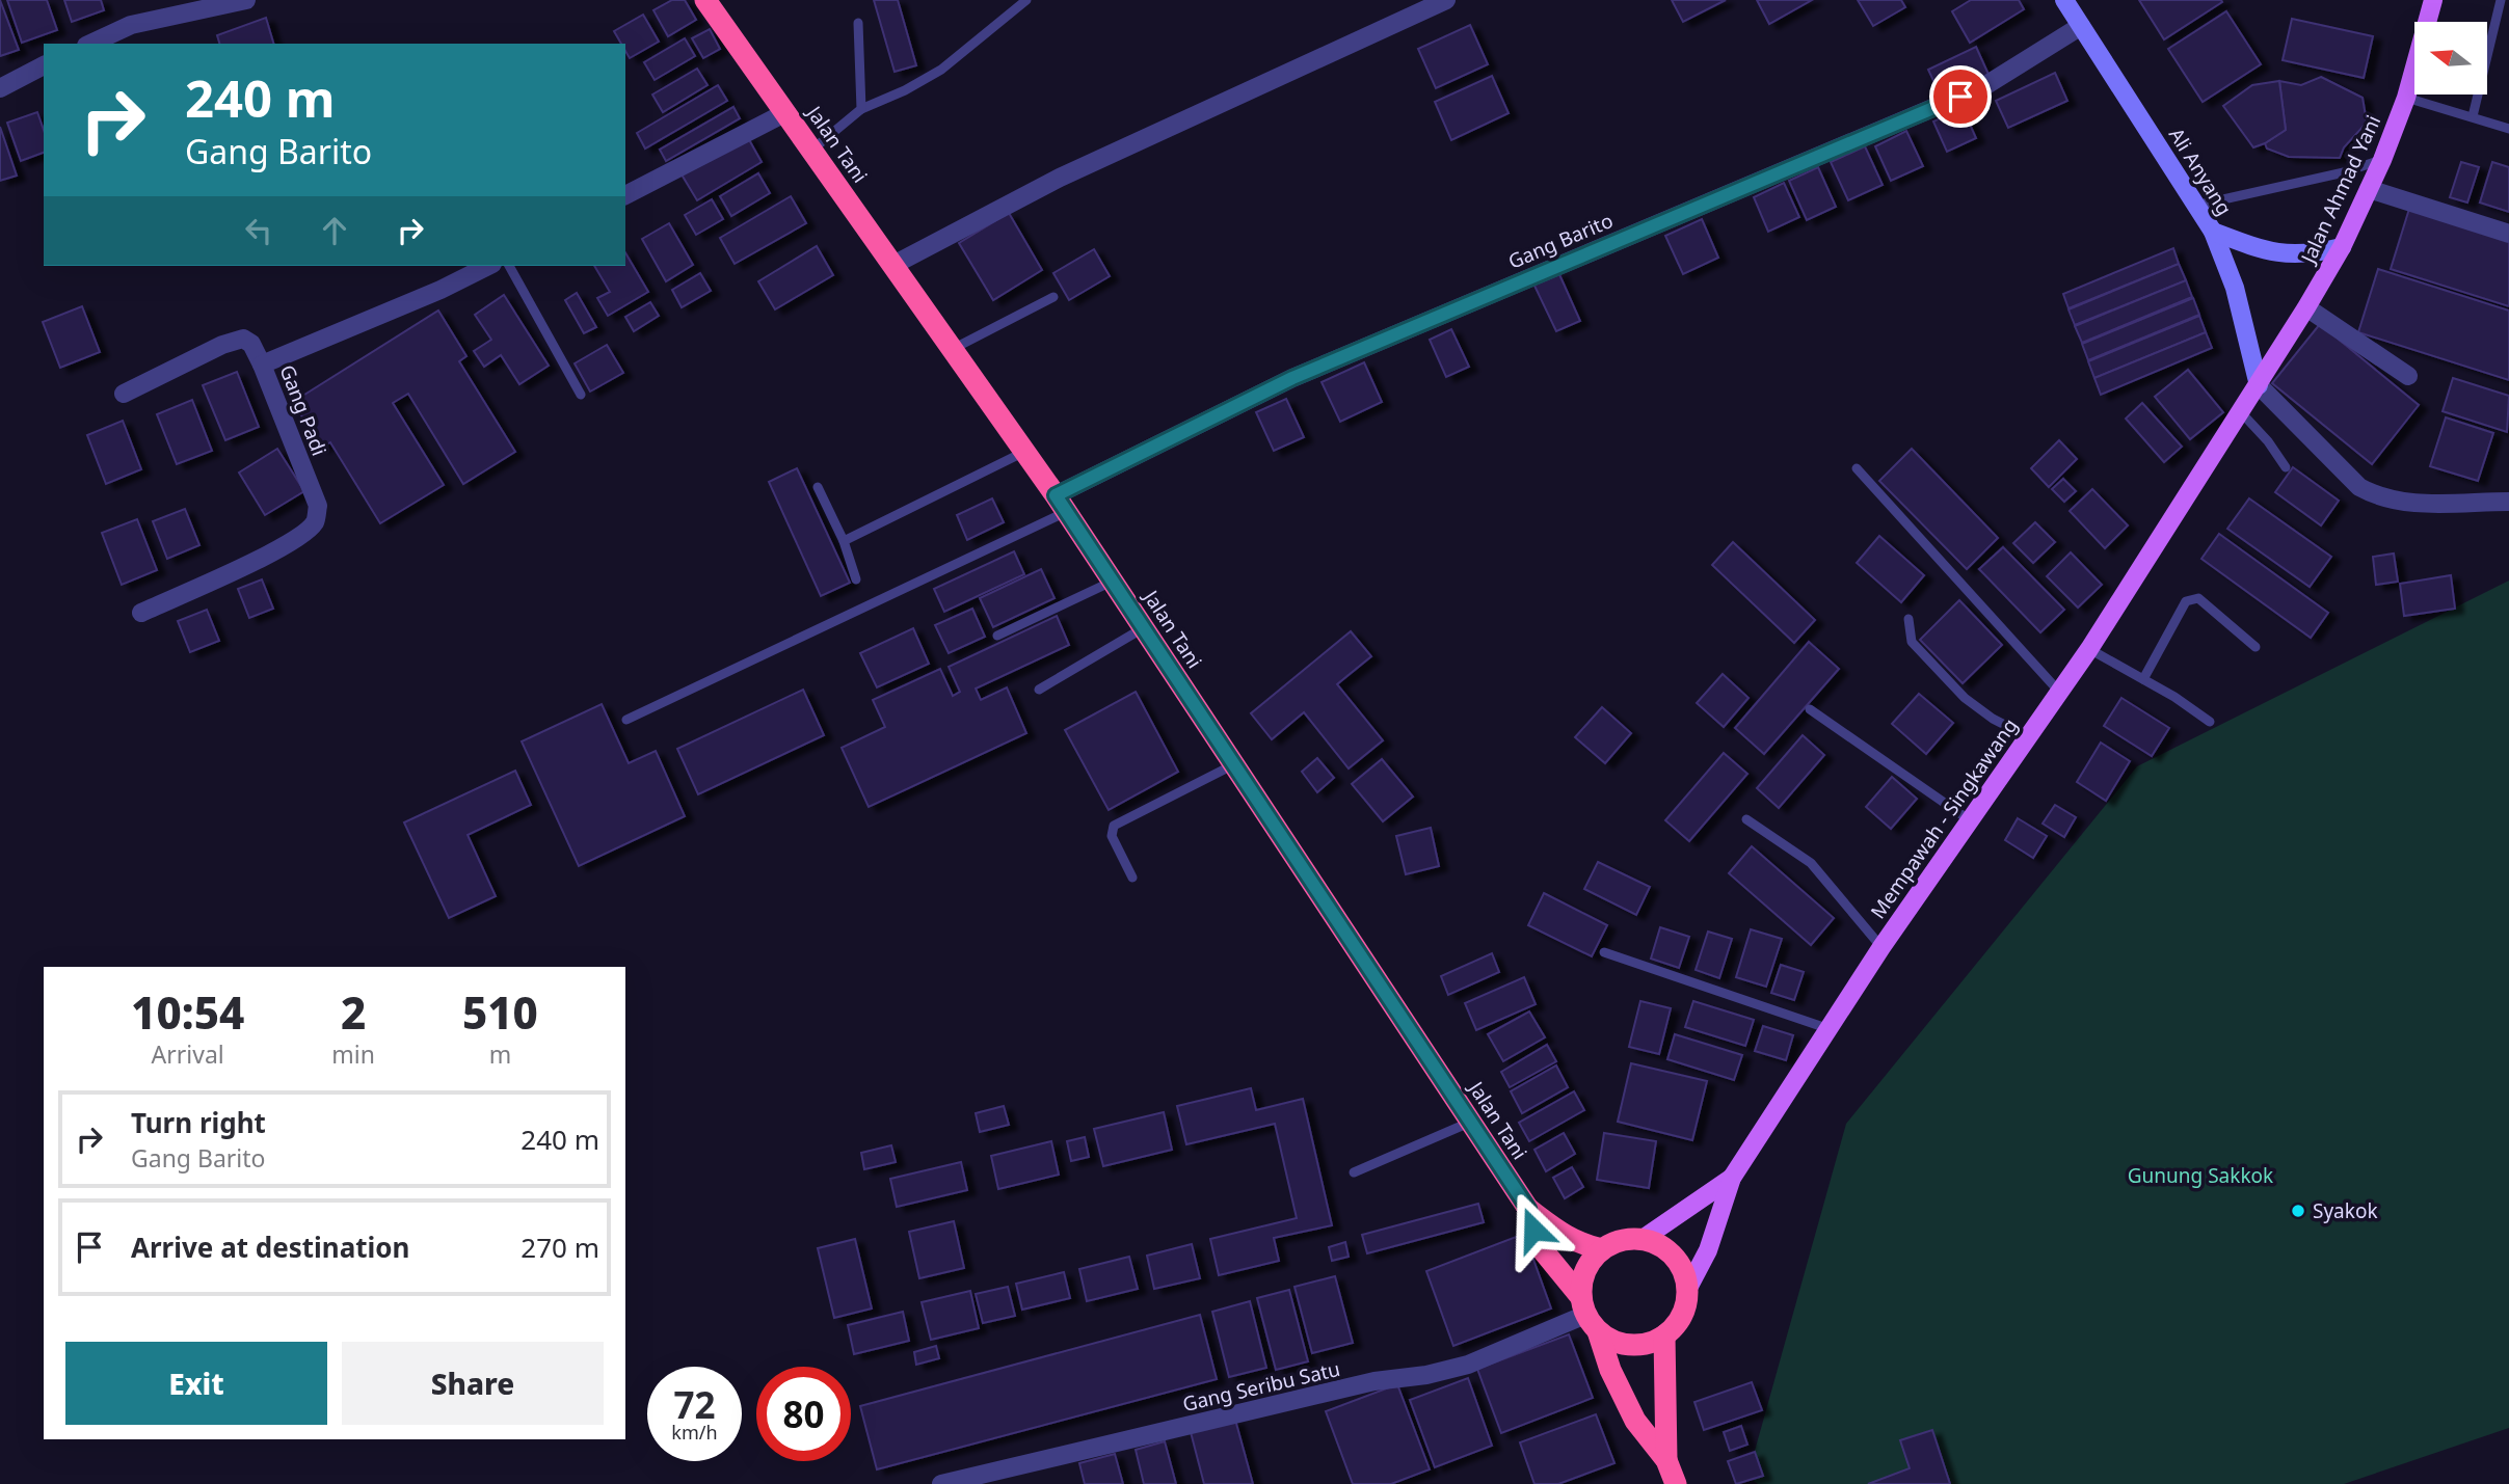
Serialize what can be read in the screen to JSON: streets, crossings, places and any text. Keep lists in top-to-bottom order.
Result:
{
  "streets": {
    "highway": ["Jalan Tani"],
    "main road": ["Jalan Ahmad Yani", "Mempawah - Singkawang"],
    "street": [
      "Ali Anyang",
      "Gang Barito",
      "Gang Padi",
      "Gang Seribu Satu"
    ]
  },
  "crossings": [
    ["Jalan Tani", "Gang Barito"],
    ["Jalan Tani", "Mempawah - Singkawang"],
    ["Jalan Tani", "Gang Seribu Satu"],
    ["Ali Anyang", "Jalan Ahmad Yani"],
    ["Ali Anyang", "Gang Barito"],
    ["Ali Anyang", "Mempawah - Singkawang"],
    ["Jalan Ahmad Yani", "Mempawah - Singkawang"],
    ["Mempawah - Singkawang", "Gang Seribu Satu"]
  ],
  "parks": ["Gunung Sakkok"],
  "places": ["Syakok"],
  "north": "left",
  "page": {
    "turn": ["240 m", "Gang Barito"],
    "eta": [
      "10:54",
      "Arrival",
      "2",
      "min",
      "510",
      "m"
    ],
    "list": [
      {
        "name": "Turn right",
        "note": "Gang Barito",
        "value": "240 m"
      },
      {
        "name": "Arrive at destination",
        "value": "270 m"
      }
    ],
    "buttons": ["Exit", "Share"],
    "speed": "72 km/h",
    "limit": "80"
  }
}
